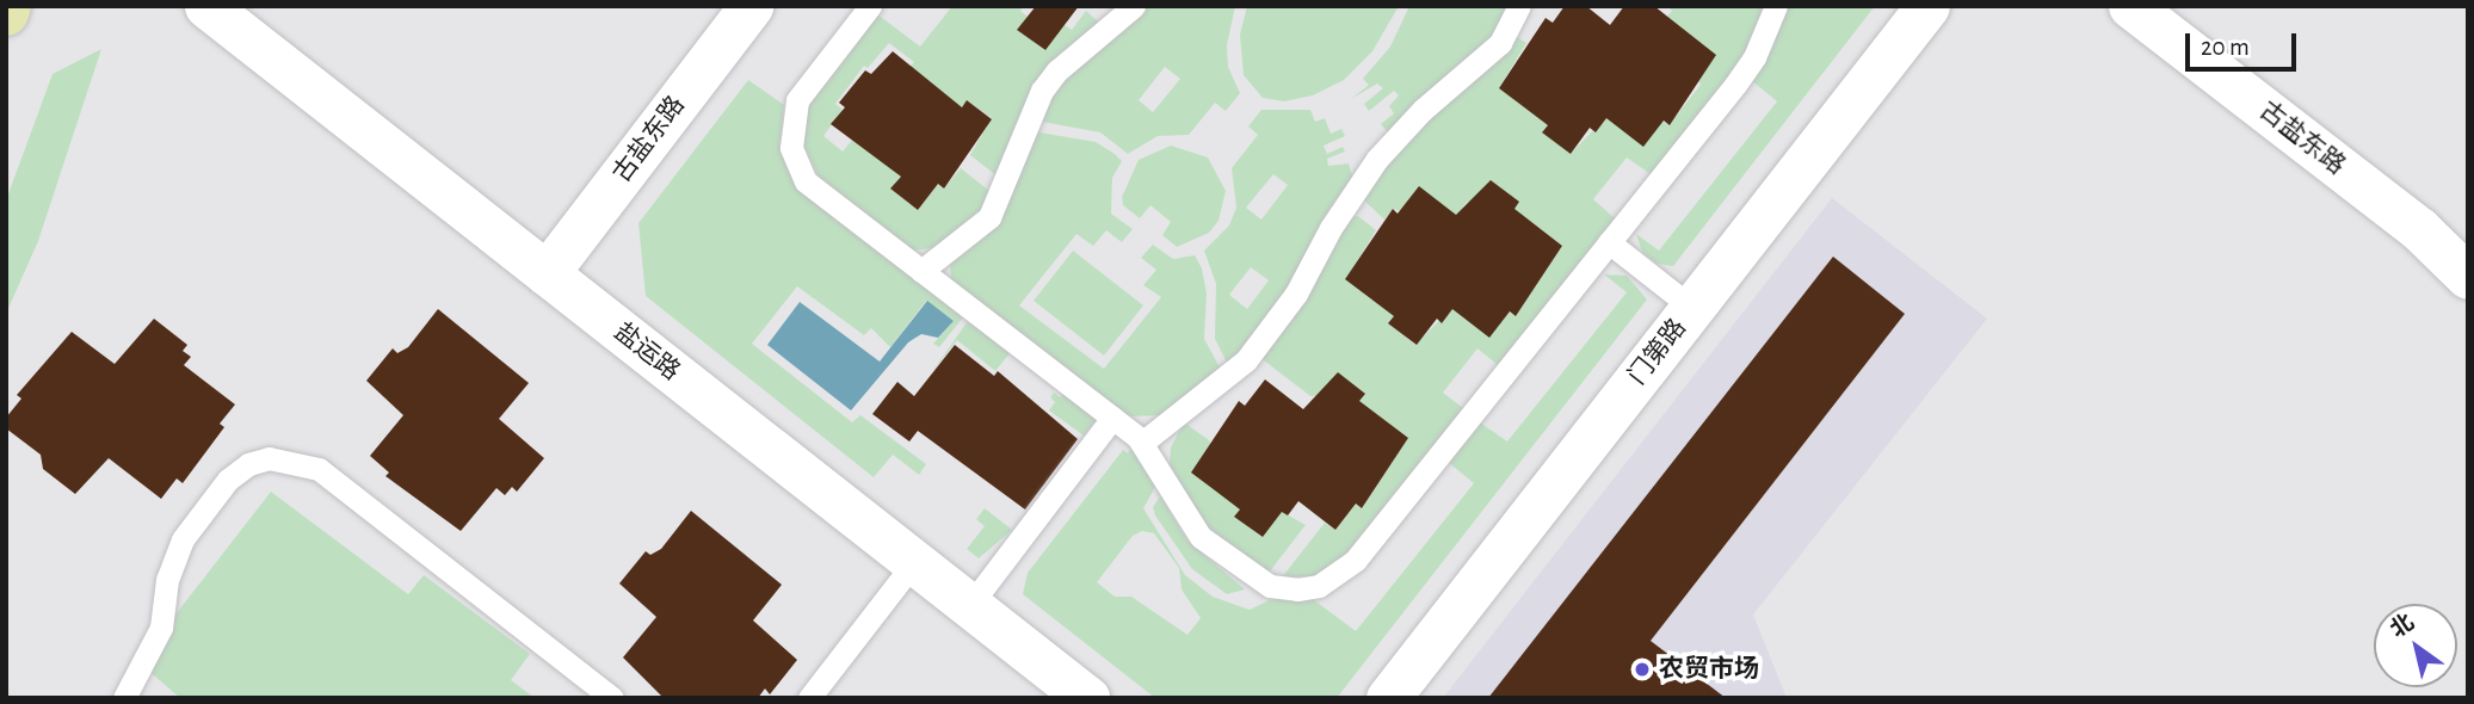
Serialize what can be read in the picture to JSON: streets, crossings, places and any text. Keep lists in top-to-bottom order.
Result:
{
  "streets": {
    "street": ["古盐东路", "盐运路", "门第路"]
  },
  "crossings": [
    ["古盐东路", "盐运路"]
  ],
  "places": ["农贸市场"],
  "scale_bar": "20 m",
  "north": "top left"
}
